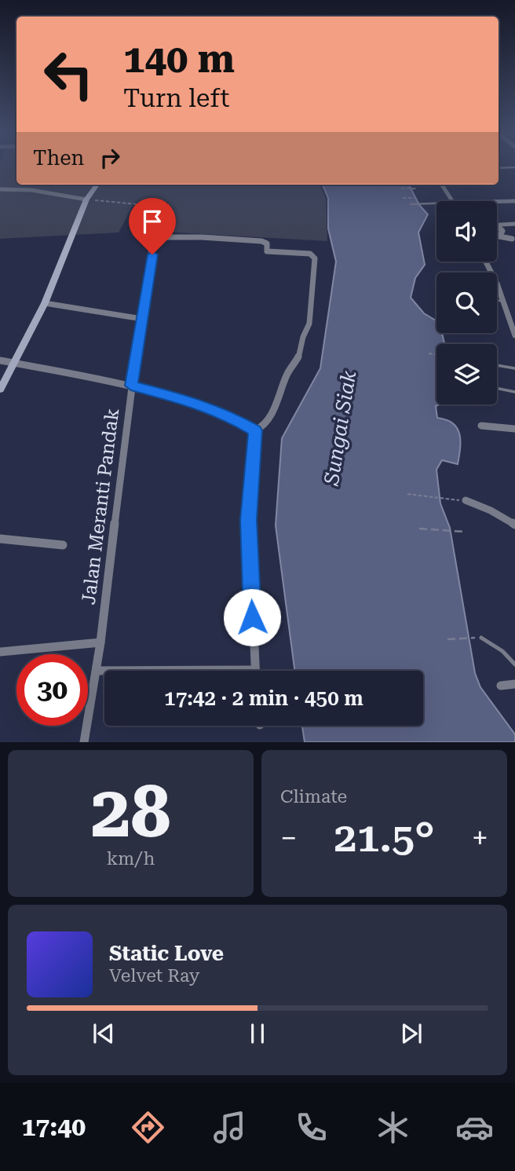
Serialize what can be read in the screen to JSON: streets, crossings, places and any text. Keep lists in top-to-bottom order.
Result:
{
  "streets": {
    "street": ["Jalan Meranti Pandak"]
  },
  "water": ["Sungai Siak"],
  "page": {
    "turn": ["140 m", "Turn left"],
    "then": "Then",
    "limit": "30",
    "trip": "17:42 · 2 min · 450 m",
    "tile": [
      ["28", "km/h"],
      "Climate"
    ],
    "heat": ["−", "21.5°", "+"],
    "song": ["Static Love", "Velvet Ray"],
    "tabs": "17:40"
  }
}
